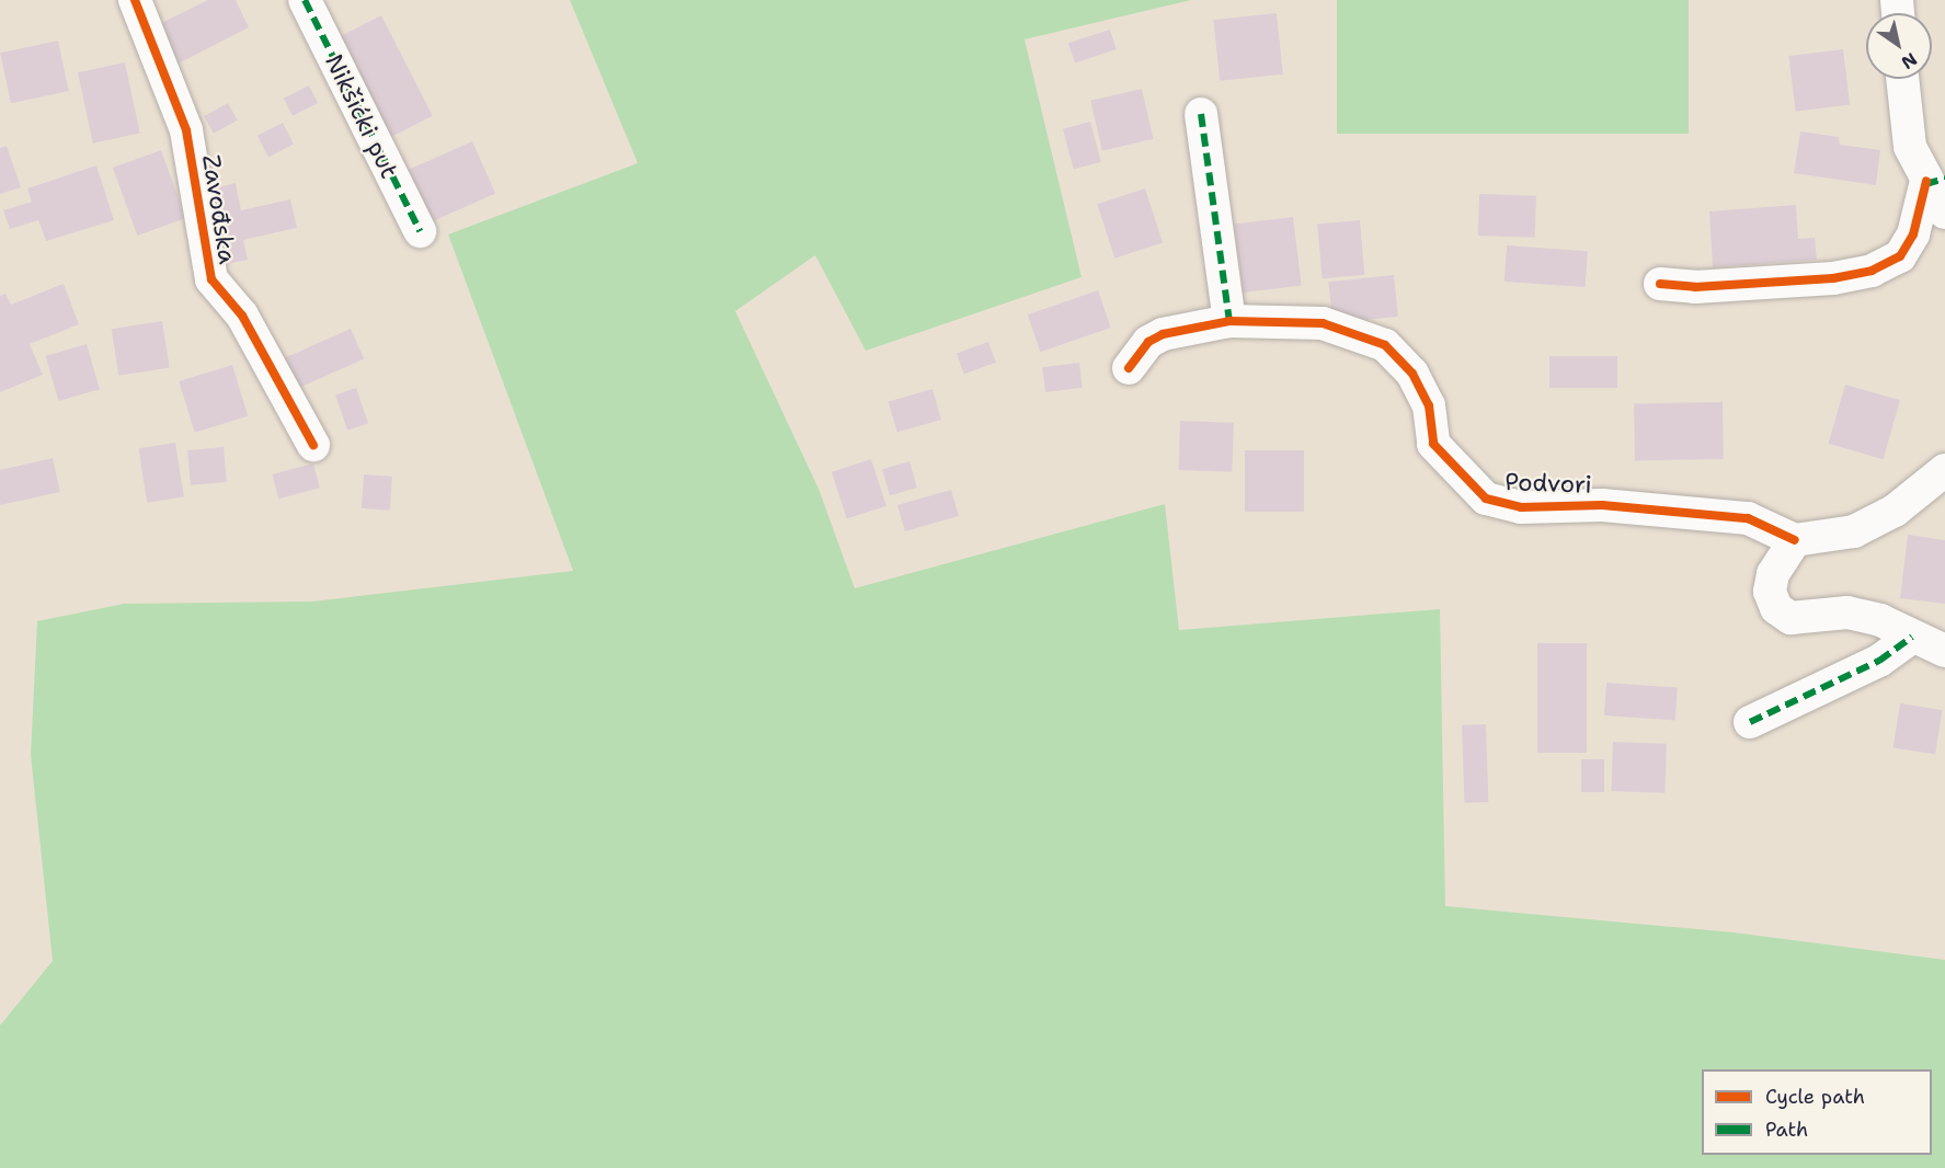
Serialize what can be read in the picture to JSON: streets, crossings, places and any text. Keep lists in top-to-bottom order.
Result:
{
  "streets": {
    "street": ["Nikšićki put", "Zavođska", "Podvori"]
  },
  "legend": ["Cycle path", "Path"],
  "north": "bottom right"
}
